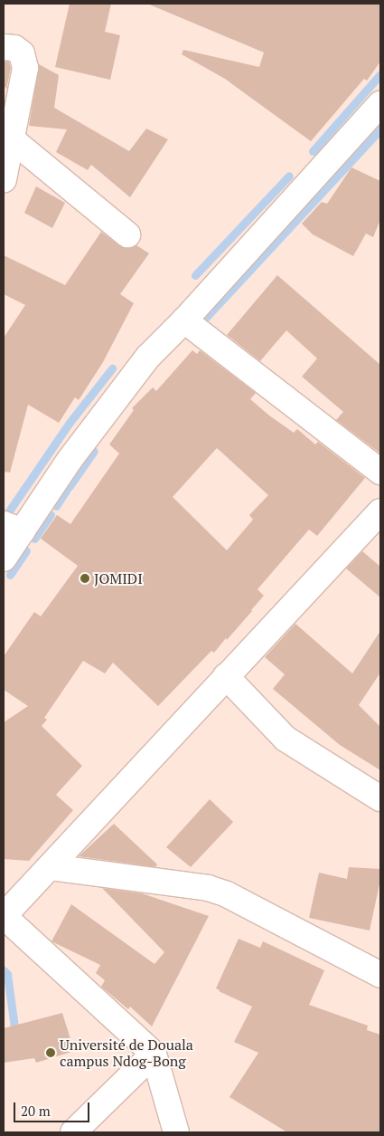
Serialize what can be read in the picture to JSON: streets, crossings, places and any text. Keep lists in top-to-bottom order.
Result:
{
  "places": ["JOMIDI", "Université de Douala campus Ndog-Bong"],
  "scale_bar": "20 m"
}
